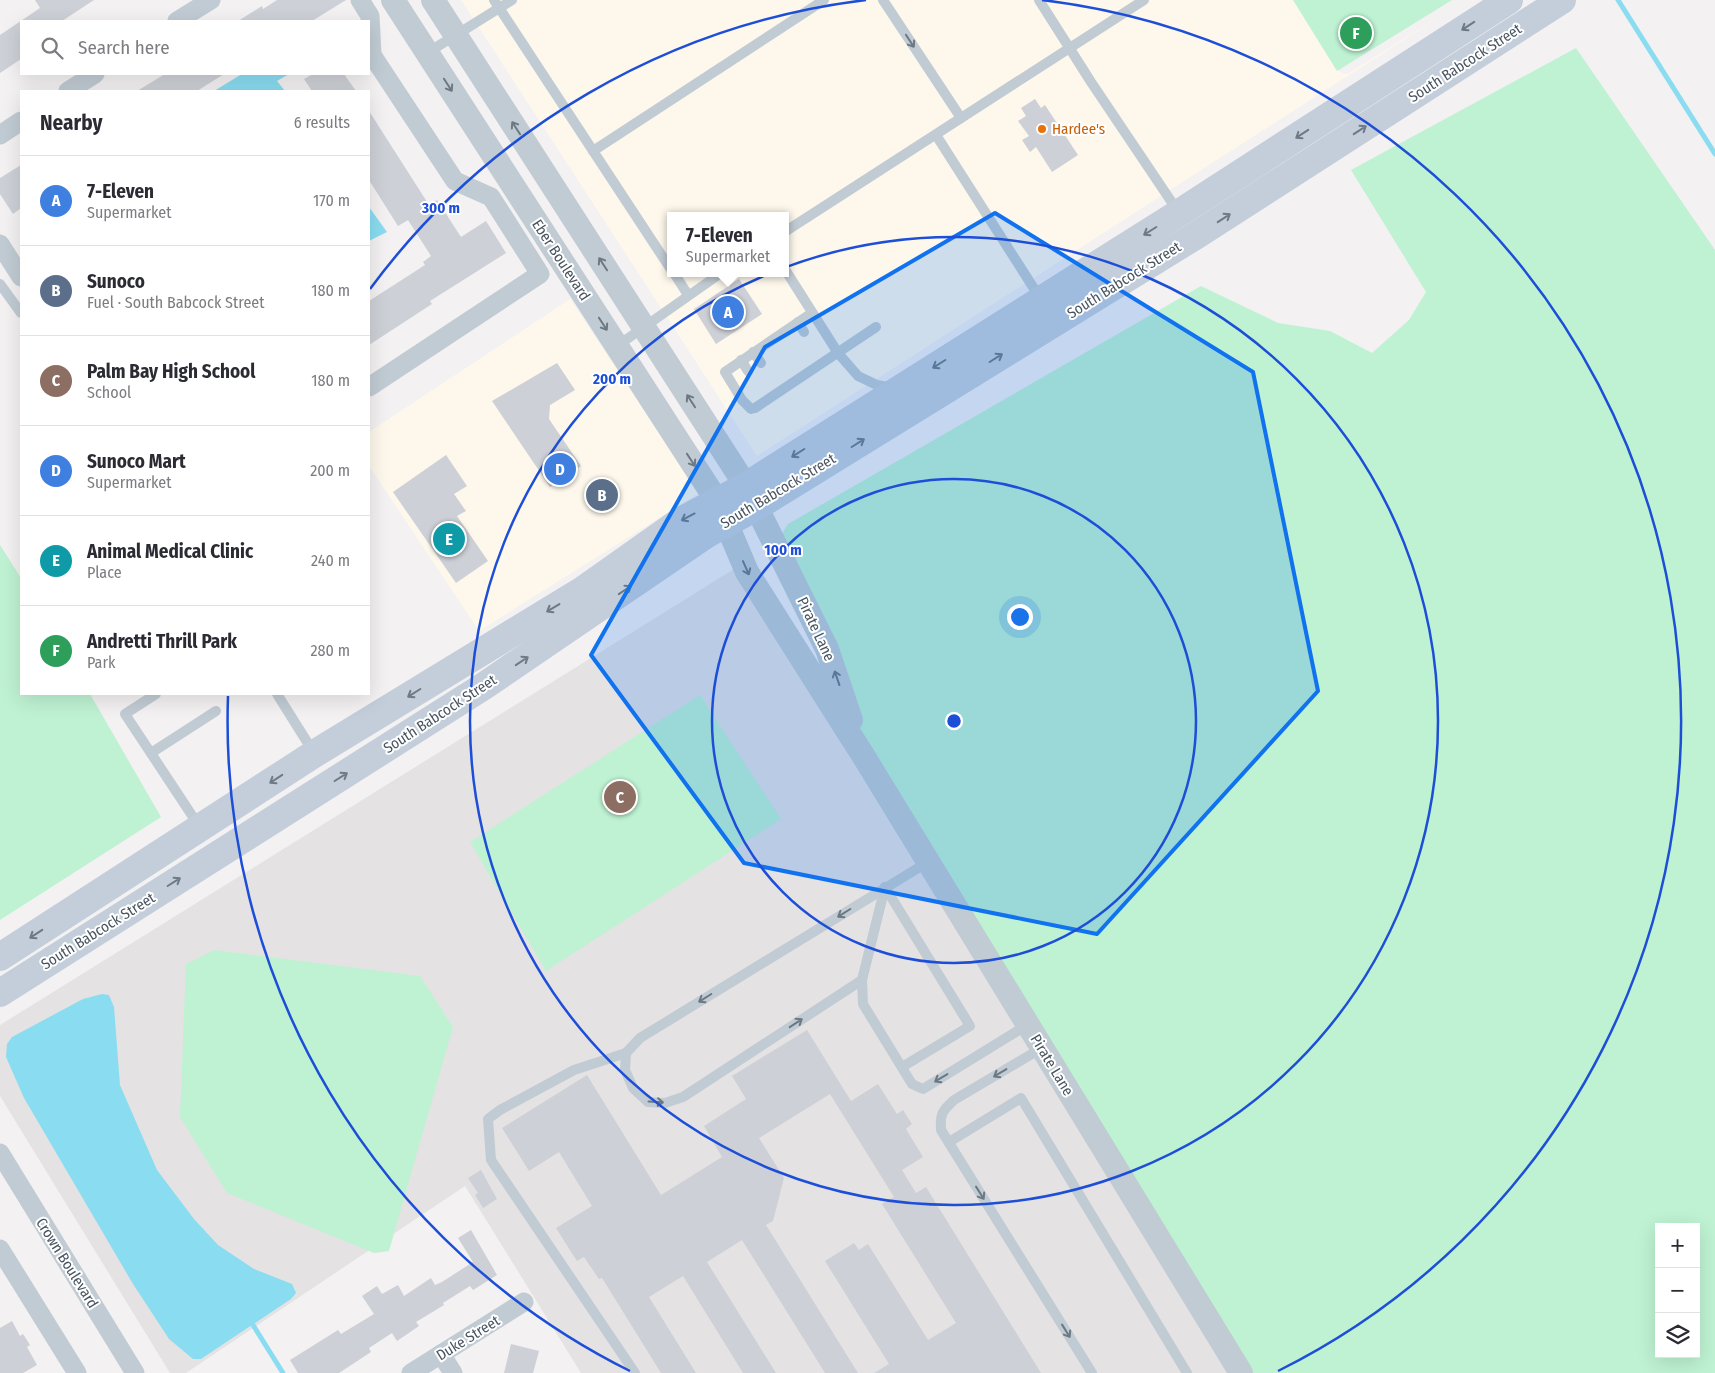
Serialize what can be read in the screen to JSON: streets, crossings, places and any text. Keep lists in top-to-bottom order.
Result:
{
  "streets": {
    "main road": ["South Babcock Street"],
    "street": [
      "Eber Boulevard",
      "Pirate Lane",
      "Crown Boulevard",
      "Duke Street"
    ]
  },
  "crossings": [
    ["South Babcock Street", "Eber Boulevard"],
    ["South Babcock Street", "Pirate Lane"],
    ["Eber Boulevard", "Pirate Lane"]
  ],
  "places": ["Hardee's"],
  "page": {
    "pins": [
      "F",
      "A",
      "D",
      "B",
      "E",
      "C"
    ],
    "search": "Search here",
    "heading": ["Nearby", "6 results"],
    "list": [
      {
        "mark": "A",
        "name": "7-Eleven",
        "note": "Supermarket",
        "value": "170 m"
      },
      {
        "mark": "B",
        "name": "Sunoco",
        "note": "Fuel · South Babcock Street",
        "value": "180 m"
      },
      {
        "mark": "C",
        "name": "Palm Bay High School",
        "note": "School",
        "value": "180 m"
      },
      {
        "mark": "D",
        "name": "Sunoco Mart",
        "note": "Supermarket",
        "value": "200 m"
      },
      {
        "mark": "E",
        "name": "Animal Medical Clinic",
        "note": "Place",
        "value": "240 m"
      },
      {
        "mark": "F",
        "name": "Andretti Thrill Park",
        "note": "Park",
        "value": "280 m"
      }
    ],
    "popup": ["7-Eleven", "Supermarket"],
    "map_buttons": ["+", "−"]
  },
  "rings": ["300 m", "200 m", "100 m"]
}
